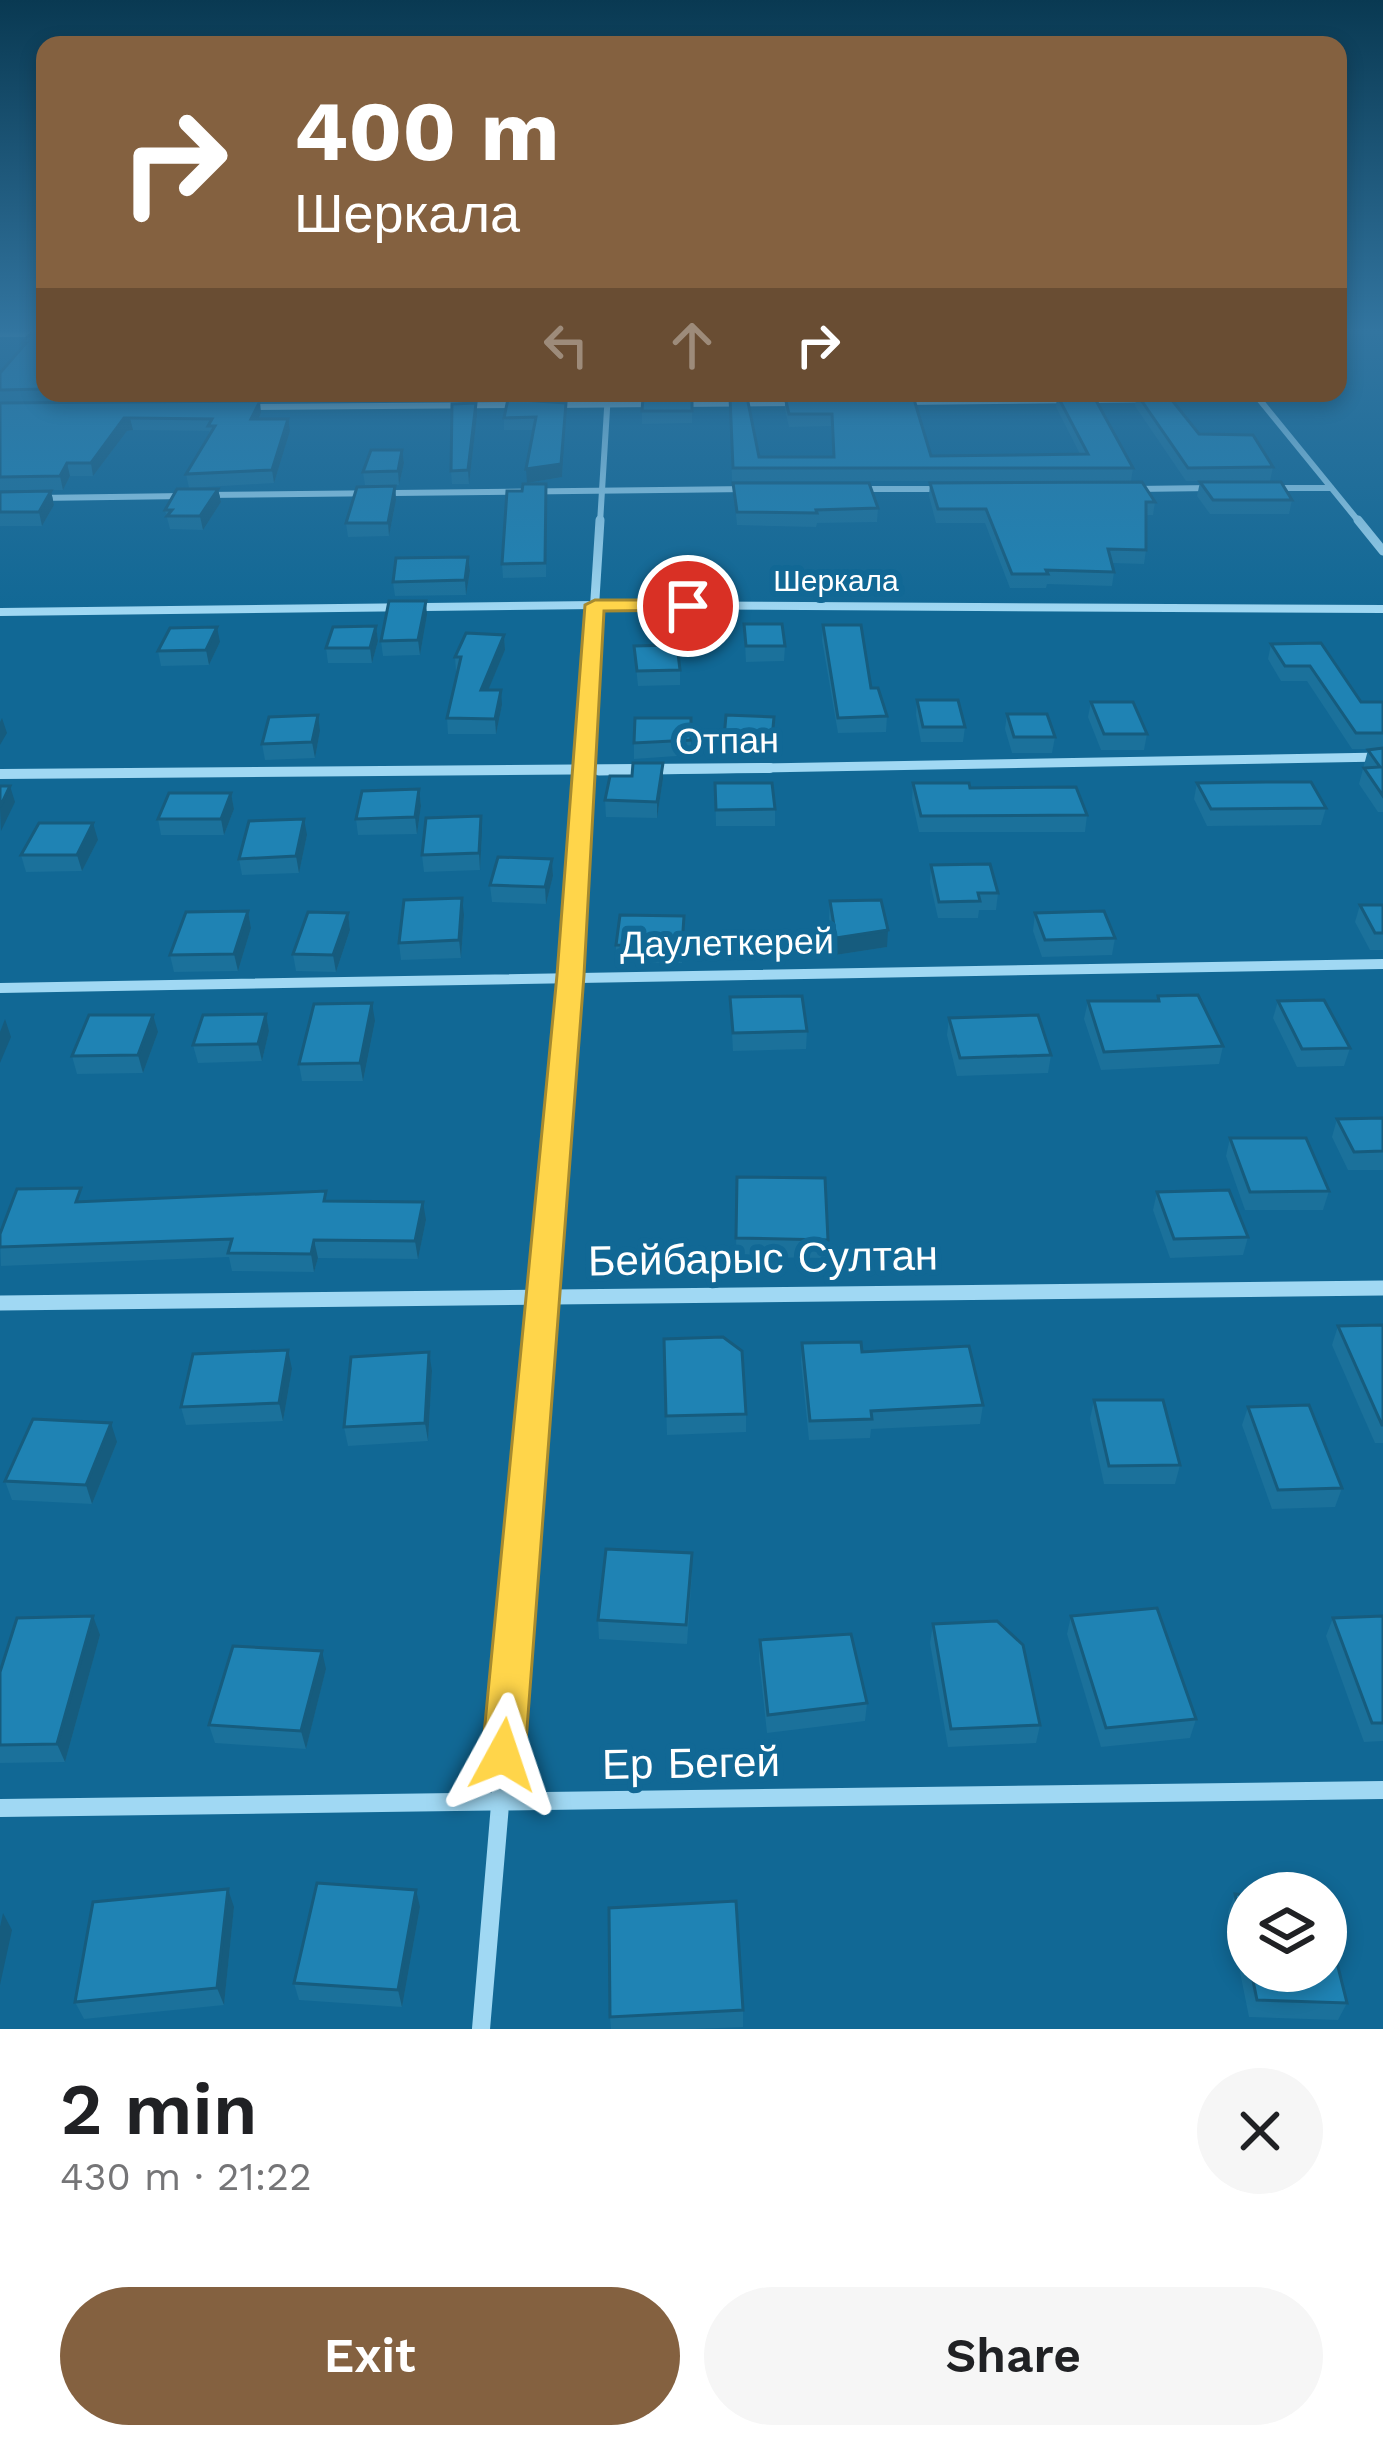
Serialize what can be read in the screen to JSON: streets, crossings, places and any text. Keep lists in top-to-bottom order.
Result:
{
  "streets": {
    "street": [
      "Шеркала",
      "Отпан",
      "Даулеткерей",
      "Бейбарыс Султан",
      "Ер Бегей"
    ]
  },
  "page": {
    "turn": ["400 m", "Шеркала"],
    "heading": ["2 min", "430 m · 21:22"],
    "buttons": ["Exit", "Share"]
  }
}
